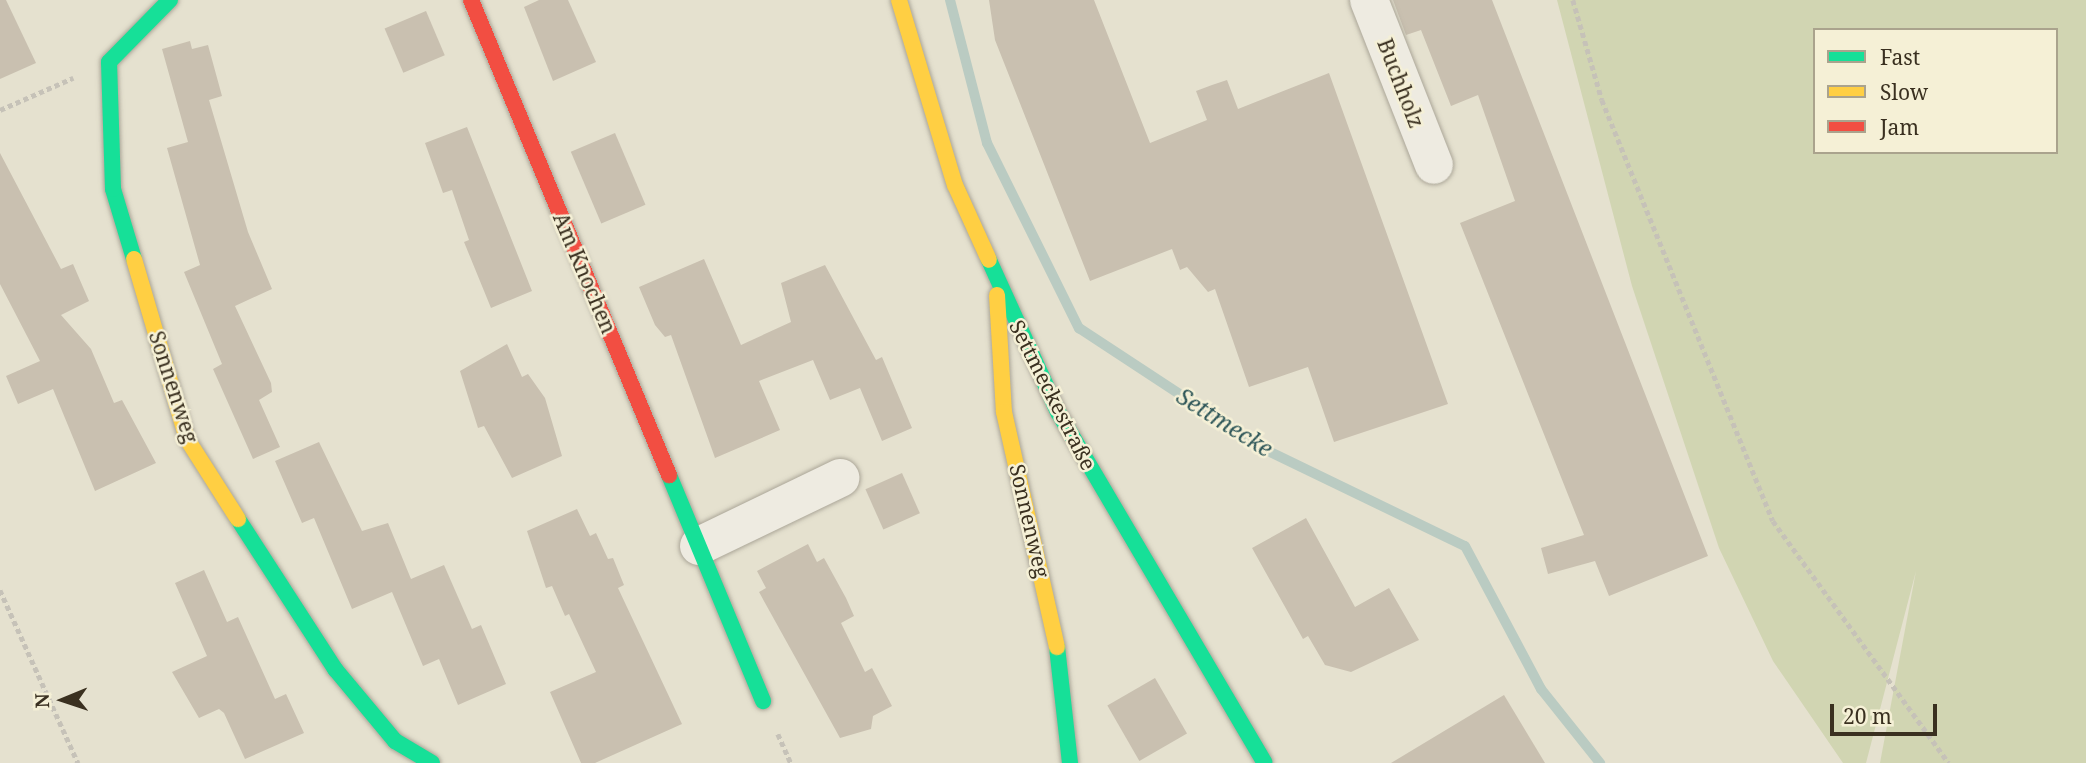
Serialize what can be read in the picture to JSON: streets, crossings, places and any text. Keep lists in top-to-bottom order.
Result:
{
  "streets": {
    "street": [
      "Buchholz",
      "Am Knochen",
      "Sonnenweg",
      "Settmeckestraße"
    ]
  },
  "crossings": [
    ["Sonnenweg", "Settmeckestraße"]
  ],
  "water": ["Settmecke"],
  "legend": ["Fast", "Slow", "Jam"],
  "scale_bar": "20 m",
  "north": "left"
}
